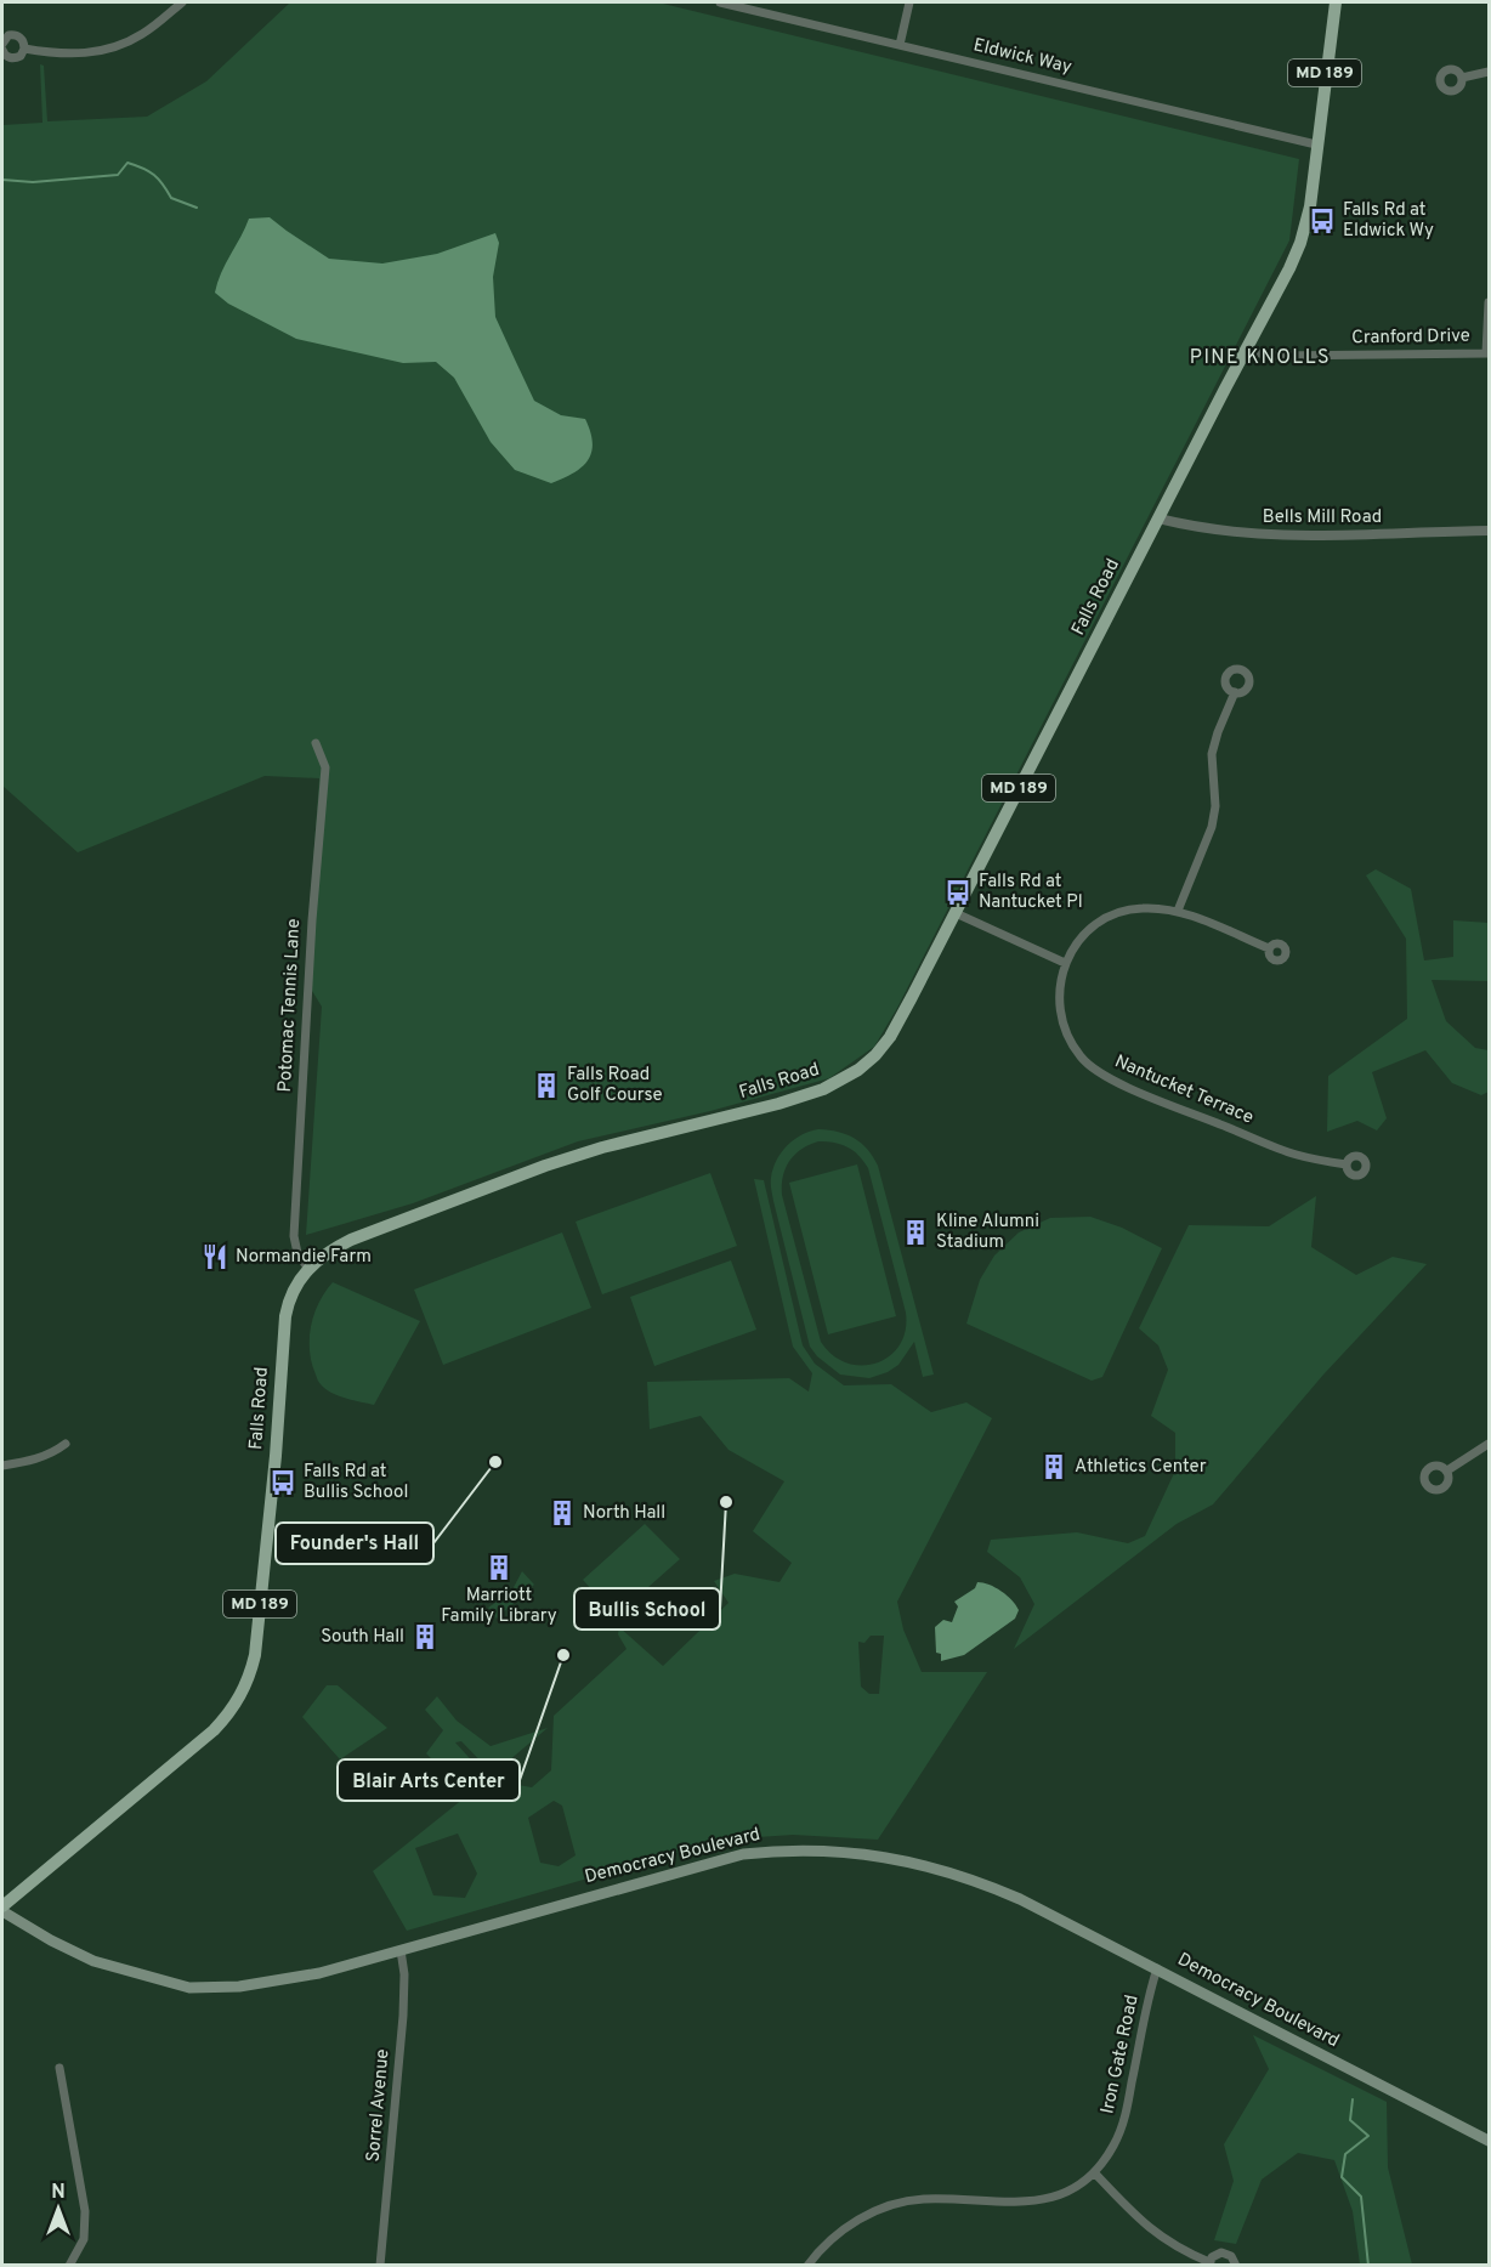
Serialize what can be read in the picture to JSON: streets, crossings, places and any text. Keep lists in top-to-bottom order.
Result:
{
  "streets": {
    "main road": ["MD 189", "Falls Road", "Democracy Boulevard"],
    "street": [
      "Eldwick Way",
      "Cranford Drive",
      "Bells Mill Road",
      "Potomac Tennis Lane",
      "Nantucket Terrace",
      "Iron Gate Road",
      "Sorrel Avenue"
    ]
  },
  "crossings": [
    ["Eldwick Way", "Falls Road"],
    ["Cranford Drive", "Falls Road"],
    ["Bells Mill Road", "Falls Road"],
    ["Falls Road", "Potomac Tennis Lane"],
    ["Falls Road", "Democracy Boulevard"],
    ["Democracy Boulevard", "Iron Gate Road"],
    ["Democracy Boulevard", "Sorrel Avenue"]
  ],
  "districts": ["PINE KNOLLS"],
  "places": {
    "bus stop": ["Falls Rd at Eldwick Wy", "Falls Rd at Nantucket Pl", "Falls Rd at Bullis School"],
    "building": [
      "Falls Road Golf Course",
      "Kline Alumni Stadium",
      "Athletics Center",
      "North Hall",
      "Marriott Family Library",
      "South Hall"
    ],
    "restaurant": ["Normandie Farm"],
    "other": ["Founder's Hall", "Bullis School", "Blair Arts Center"]
  },
  "north": "top"
}
